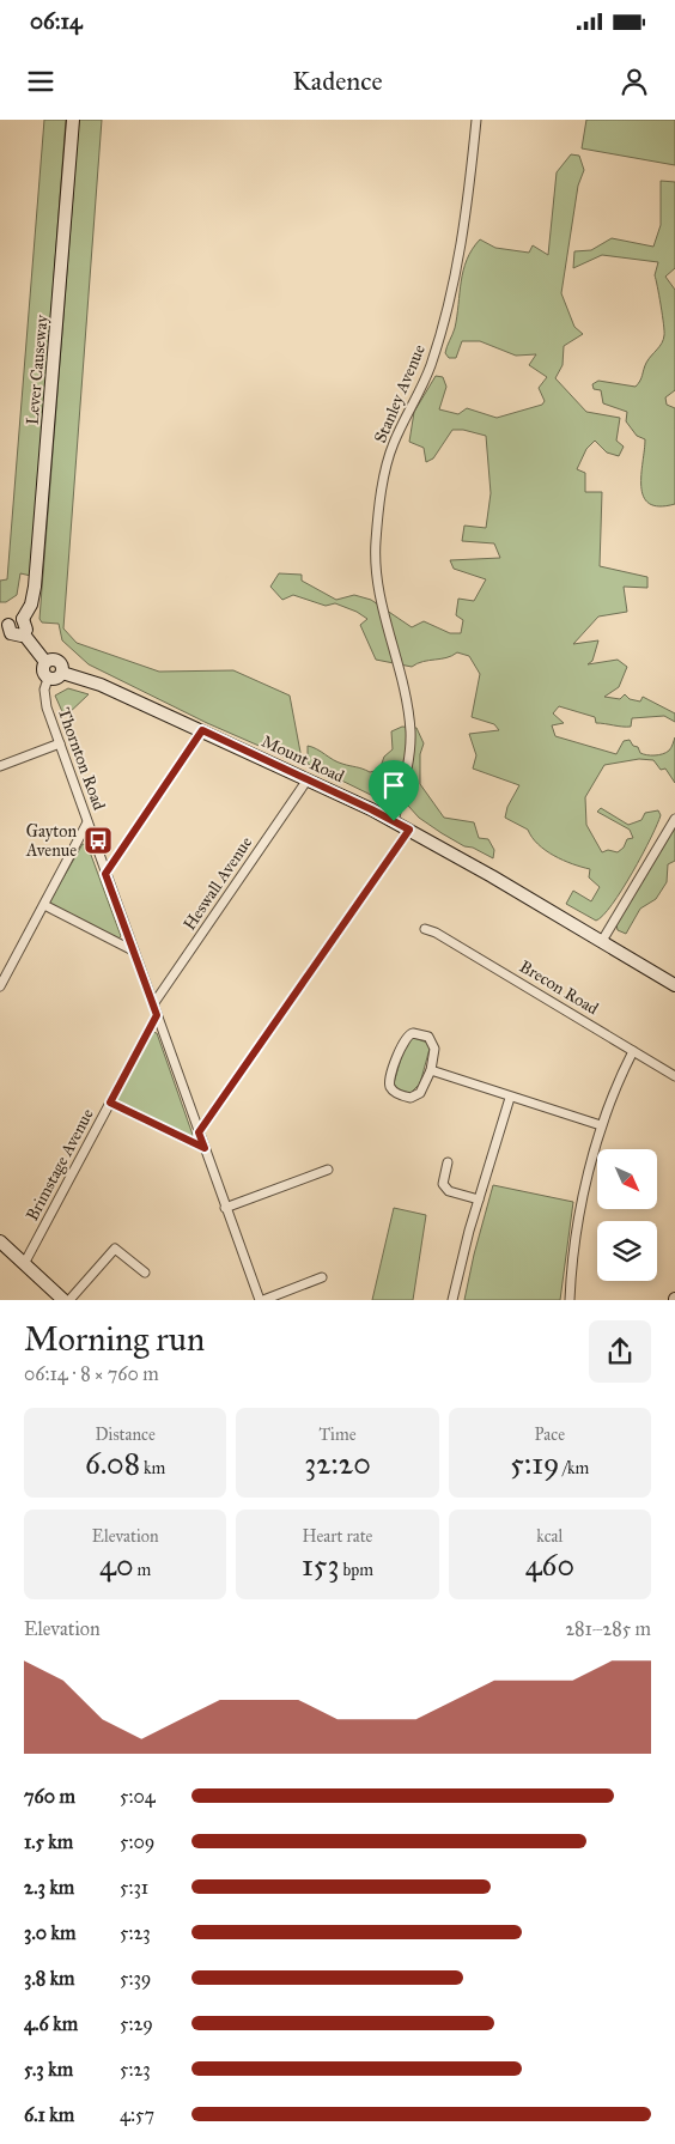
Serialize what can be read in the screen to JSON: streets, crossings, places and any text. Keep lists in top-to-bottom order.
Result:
{
  "streets": {
    "main road": ["Lever Causeway", "Mount Road"],
    "street": [
      "Stanley Avenue",
      "Thornton Road",
      "Heswall Avenue",
      "Brecon Road",
      "Brimstage Avenue"
    ]
  },
  "crossings": [
    ["Stanley Avenue", "Mount Road"],
    ["Thornton Road", "Mount Road"],
    ["Thornton Road", "Heswall Avenue"],
    ["Thornton Road", "Brimstage Avenue"],
    ["Mount Road", "Heswall Avenue"]
  ],
  "places": {
    "bus stop": ["Gayton Avenue"]
  },
  "north": "bottom right",
  "page": {
    "status": "06:14",
    "header": "Kadence",
    "heading": ["Morning run", "06:14 · 8 × 760 m"],
    "stats": [
      ["Distance", "6.08 km"],
      ["Time", "32:20"],
      ["Pace", "5:19 /km"],
      ["Elevation", "40 m"],
      ["Heart rate", "153 bpm"],
      ["kcal", "460"]
    ],
    "chart": ["Elevation", "281–285 m"],
    "list": [
      {
        "name": "760 m",
        "note": "5:04"
      },
      {
        "name": "1.5 km",
        "note": "5:09"
      },
      {
        "name": "2.3 km",
        "note": "5:31"
      },
      {
        "name": "3.0 km",
        "note": "5:23"
      },
      {
        "name": "3.8 km",
        "note": "5:39"
      },
      {
        "name": "4.6 km",
        "note": "5:29"
      },
      {
        "name": "5.3 km",
        "note": "5:23"
      },
      {
        "name": "6.1 km",
        "note": "4:57"
      }
    ]
  }
}
